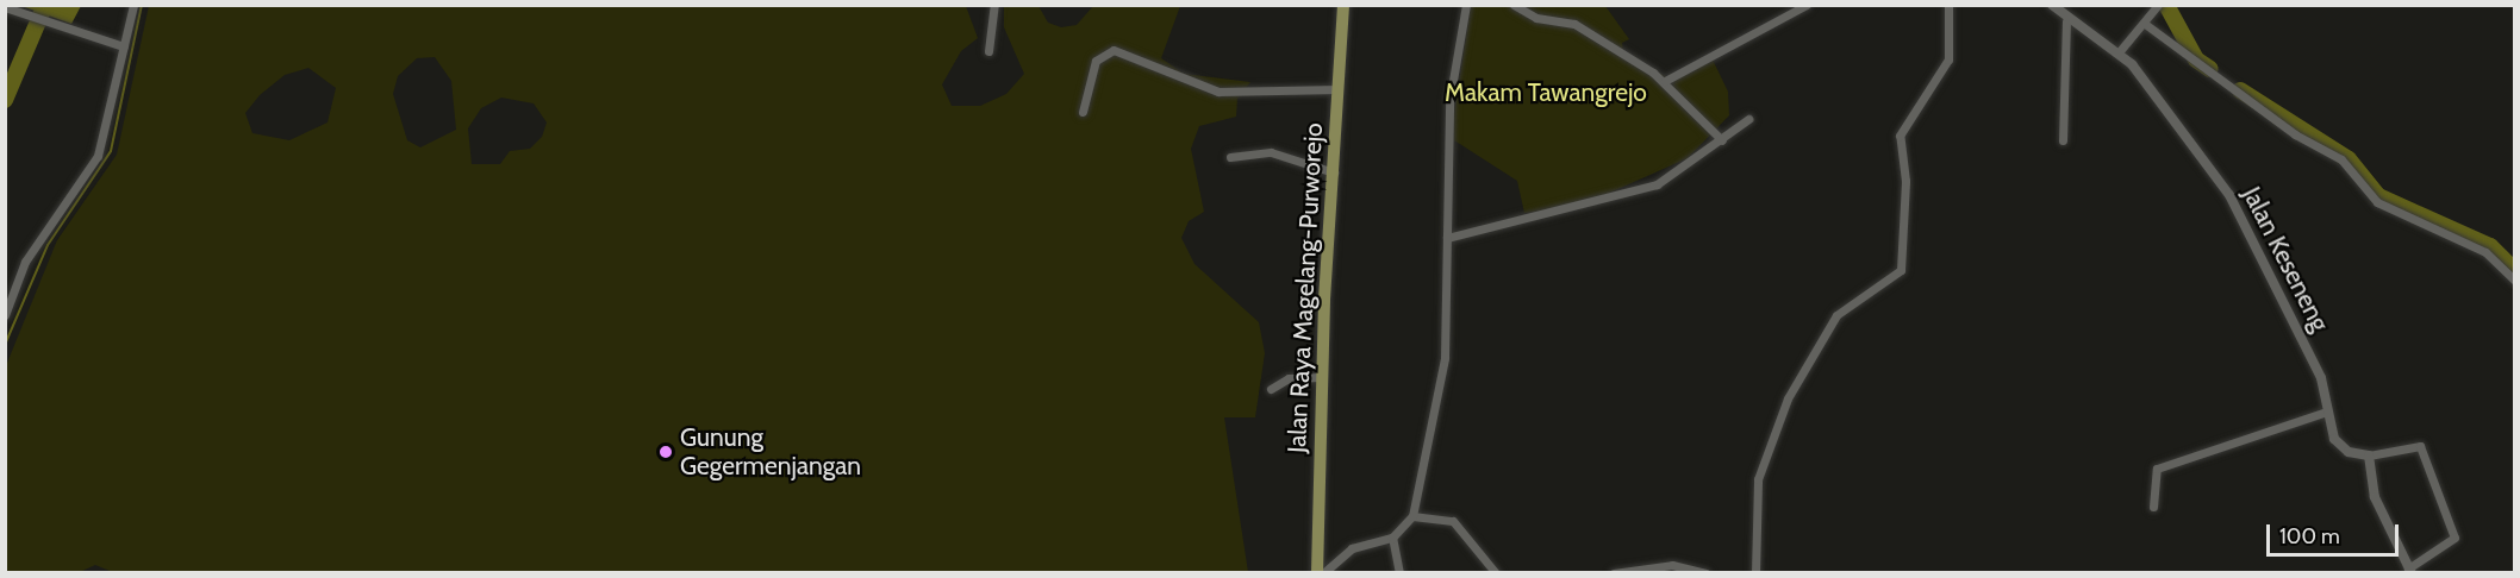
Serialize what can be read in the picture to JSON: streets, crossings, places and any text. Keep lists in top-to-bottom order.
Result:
{
  "streets": {
    "main road": ["Jalan Raya Magelang-Purworejo"],
    "street": ["Jalan Keseneng"]
  },
  "parks": ["Makam Tawangrejo"],
  "places": ["Gunung Gegermenjangan"],
  "scale_bar": "100 m"
}
